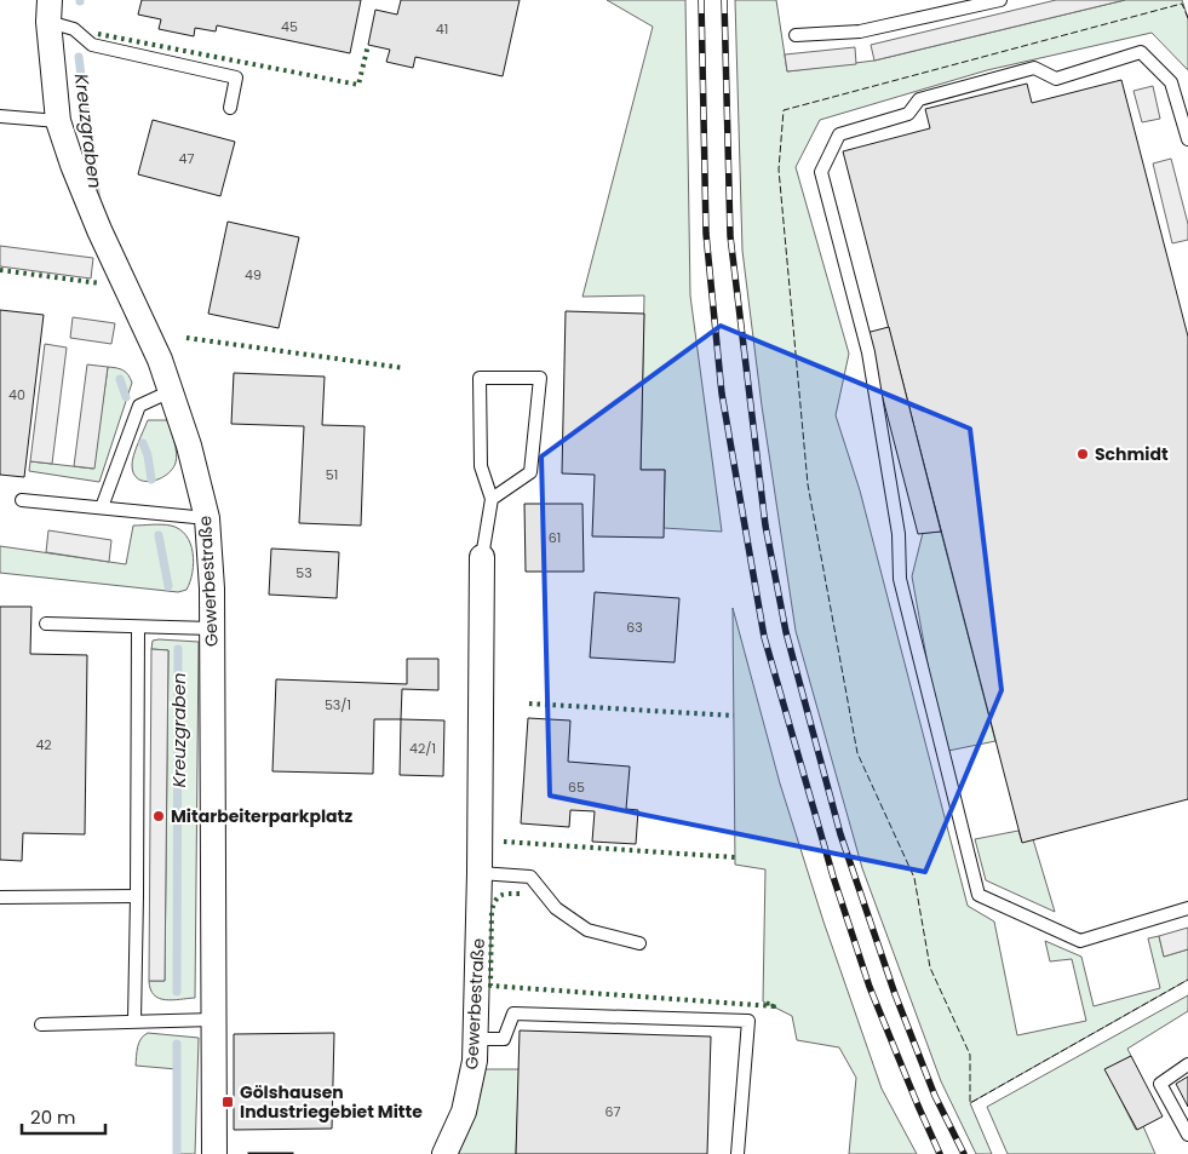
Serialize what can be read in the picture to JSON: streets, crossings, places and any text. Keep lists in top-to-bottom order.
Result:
{
  "streets": {
    "street": ["Gewerbestraße"]
  },
  "water": ["Kreuzgraben"],
  "places": {
    "other": ["Schmidt", "Mitarbeiterparkplatz"],
    "transit": ["Gölshausen Industriegebiet Mitte"]
  },
  "house_numbers": [
    "45",
    "41",
    "47",
    "49",
    "40",
    "51",
    "61",
    "53",
    "63",
    "53/1",
    "42",
    "42/1",
    "65",
    "67"
  ],
  "scale_bar": "20 m"
}
